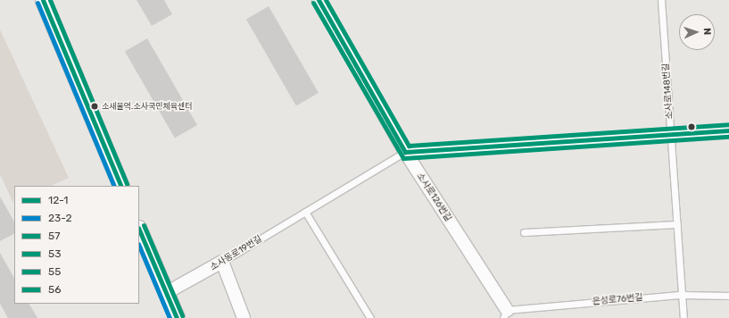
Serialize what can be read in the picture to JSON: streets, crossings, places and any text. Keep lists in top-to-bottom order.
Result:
{
  "streets": {
    "street": ["소사로126번길", "소사동로19번길"],
    "lane": ["소사로148번길", "은성로76번길"]
  },
  "crossings": [
    ["소사로148번길", "은성로76번길"],
    ["소사로126번길", "소사동로19번길"],
    ["소사로126번길", "은성로76번길"]
  ],
  "places": ["소새울역.소사국민체육센터"],
  "lines": [
    "transit line 12-1",
    "transit line 57",
    "transit line 53",
    "transit line 56",
    "transit line 23-2",
    "transit line 55"
  ],
  "legend": [
    "12-1",
    "23-2",
    "57",
    "53",
    "55",
    "56"
  ],
  "north": "right"
}
